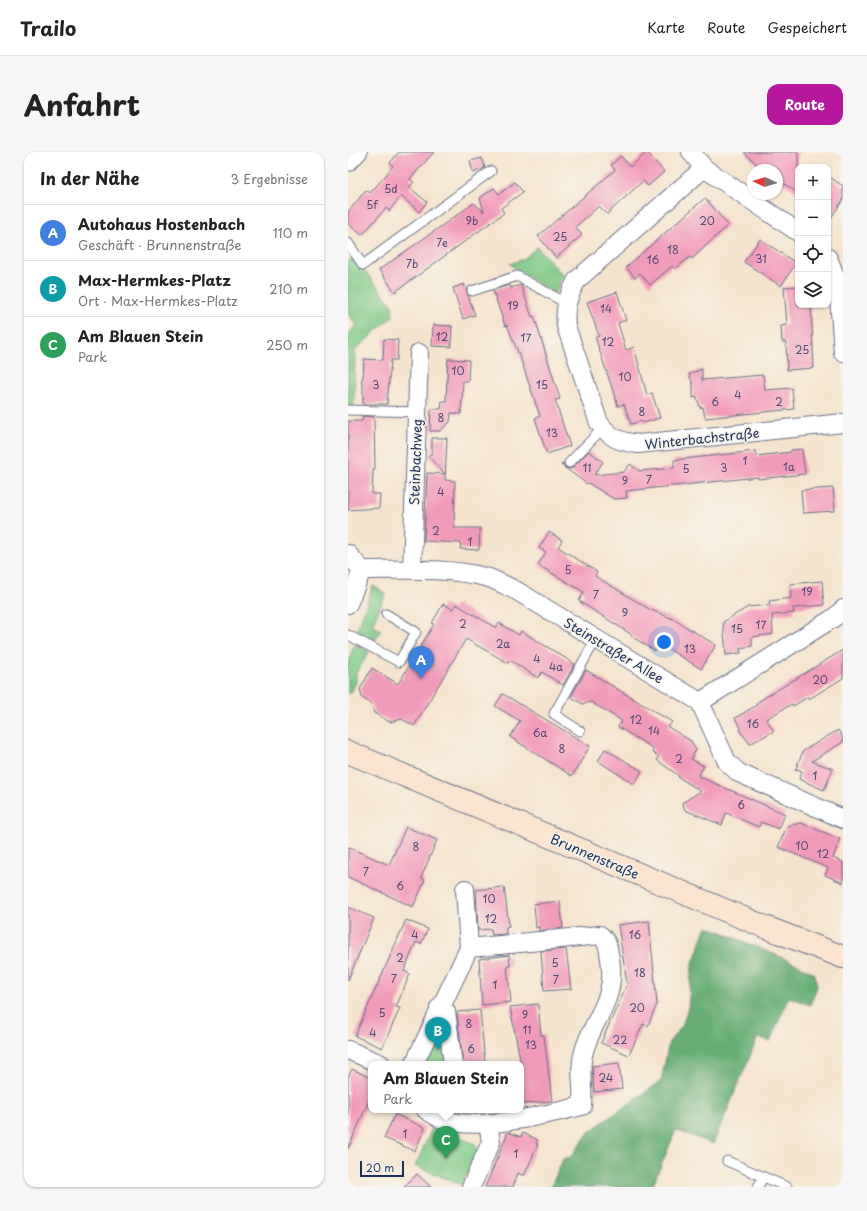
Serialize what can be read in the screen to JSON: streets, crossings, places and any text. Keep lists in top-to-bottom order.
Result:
{
  "streets": {
    "main road": ["Brunnenstraße"],
    "street": ["Winterbachstraße", "Steinbachweg", "Steinstraßer Allee"]
  },
  "crossings": [
    ["Steinbachweg", "Steinstraßer Allee"]
  ],
  "house_numbers": [
    "5d",
    "5f",
    "9b",
    "20",
    "25",
    "7e",
    "18",
    "31",
    "16",
    "7b",
    "19",
    "14",
    "12",
    "17",
    "12",
    "25",
    "10",
    "10",
    "3",
    "15",
    "4",
    "6",
    "2",
    "8",
    "8",
    "13",
    "1",
    "1a",
    "11",
    "3",
    "5",
    "7",
    "9",
    "4",
    "2",
    "1",
    "5",
    "19",
    "7",
    "9",
    "2",
    "17",
    "15",
    "2a",
    "13",
    "4",
    "4a",
    "20",
    "12",
    "16",
    "14",
    "6a",
    "8",
    "2",
    "1",
    "6",
    "10",
    "8",
    "12",
    "7",
    "6",
    "10",
    "12",
    "4",
    "16",
    "2",
    "5",
    "18",
    "7",
    "7",
    "1",
    "20",
    "5",
    "9",
    "8",
    "11",
    "4",
    "22",
    "13",
    "6",
    "24",
    "1",
    "1"
  ],
  "scale_bar": "20 m",
  "north": "left",
  "page": {
    "header": "Trailo",
    "nav": ["Karte", "Route", "Gespeichert"],
    "title": "Anfahrt",
    "buttons": "Route",
    "heading": ["In der Nähe", "3 Ergebnisse"],
    "map_buttons": ["+", "−"],
    "list": [
      {
        "mark": "A",
        "name": "Autohaus Hostenbach",
        "note": "Geschäft · Brunnenstraße",
        "value": "110 m"
      },
      {
        "mark": "B",
        "name": "Max-Hermkes-Platz",
        "note": "Ort · Max-Hermkes-Platz",
        "value": "210 m"
      },
      {
        "mark": "C",
        "name": "Am Blauen Stein",
        "note": "Park",
        "value": "250 m"
      }
    ],
    "pins": ["A", "B", "C"],
    "popup": ["Am Blauen Stein", "Park"],
    "scale": "20 m"
  }
}
